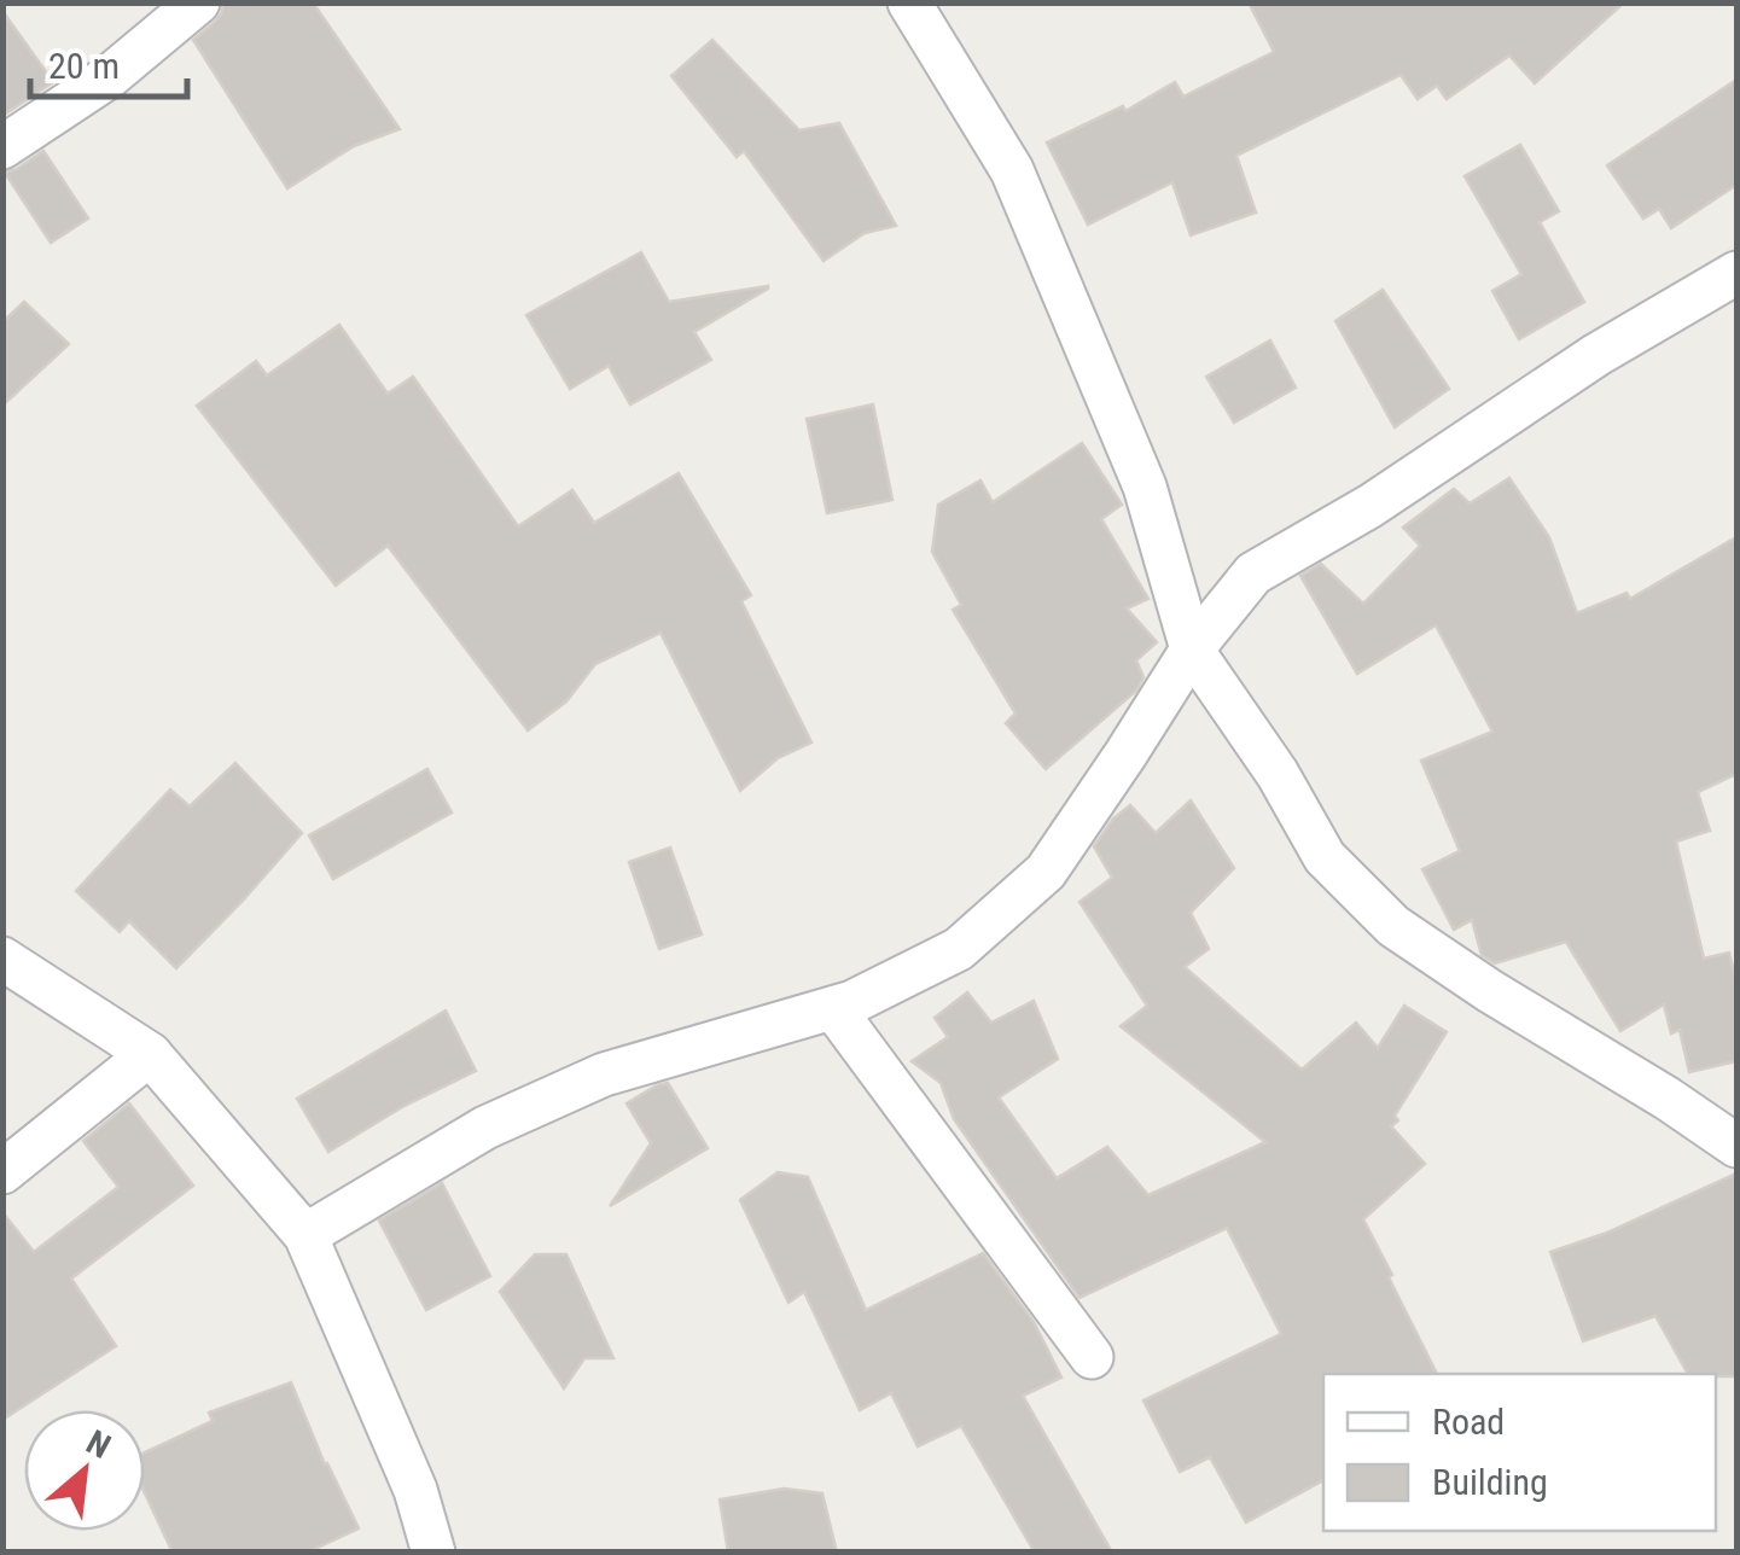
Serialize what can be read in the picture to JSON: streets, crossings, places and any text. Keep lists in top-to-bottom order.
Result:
{
  "legend": ["Road", "Building"],
  "scale_bar": "20 m",
  "north": "top right"
}
